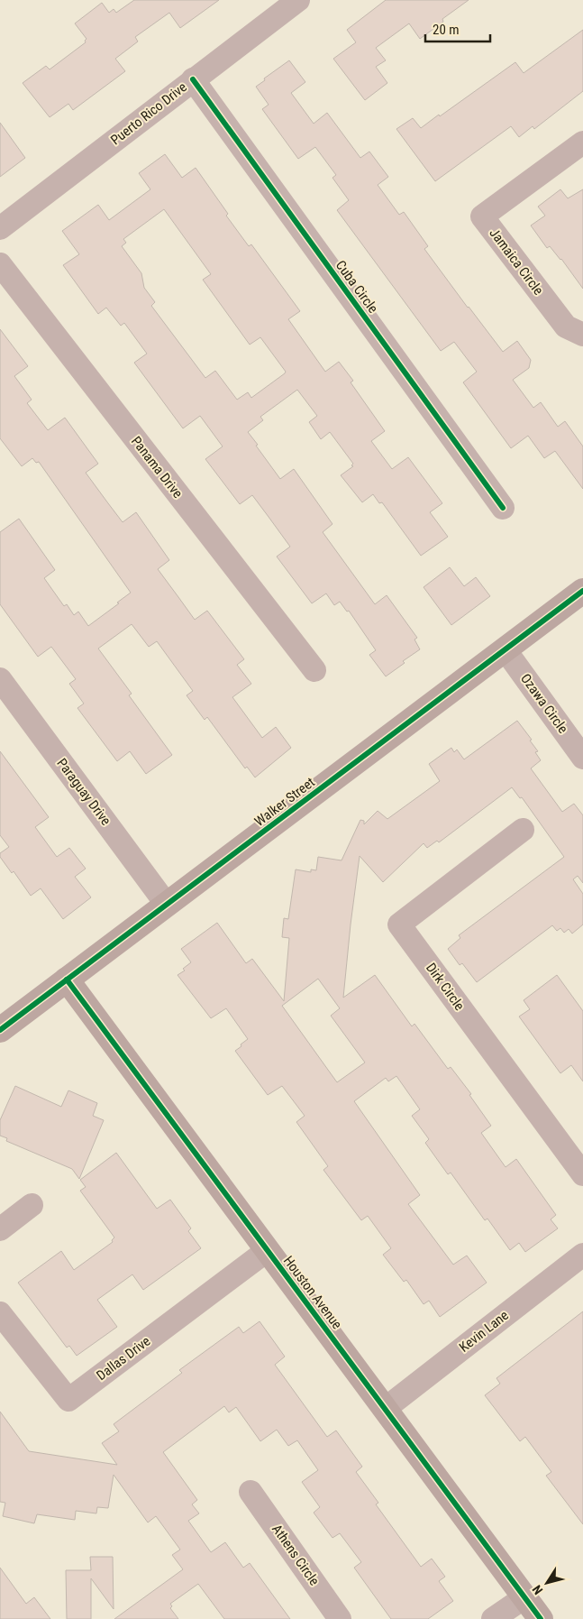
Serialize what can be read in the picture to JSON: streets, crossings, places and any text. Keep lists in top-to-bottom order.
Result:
{
  "streets": {
    "street": [
      "Puerto Rico Drive",
      "Jamaica Circle",
      "Cuba Circle",
      "Panama Drive",
      "Ozawa Circle",
      "Paraguay Drive",
      "Walker Street",
      "Dirk Circle",
      "Houston Avenue",
      "Kevin Lane",
      "Dallas Drive",
      "Athens Circle"
    ]
  },
  "crossings": [
    ["Puerto Rico Drive", "Cuba Circle"],
    ["Ozawa Circle", "Walker Street"],
    ["Paraguay Drive", "Walker Street"],
    ["Walker Street", "Houston Avenue"],
    ["Houston Avenue", "Kevin Lane"],
    ["Houston Avenue", "Dallas Drive"]
  ],
  "scale_bar": "20 m",
  "north": "bottom left"
}
